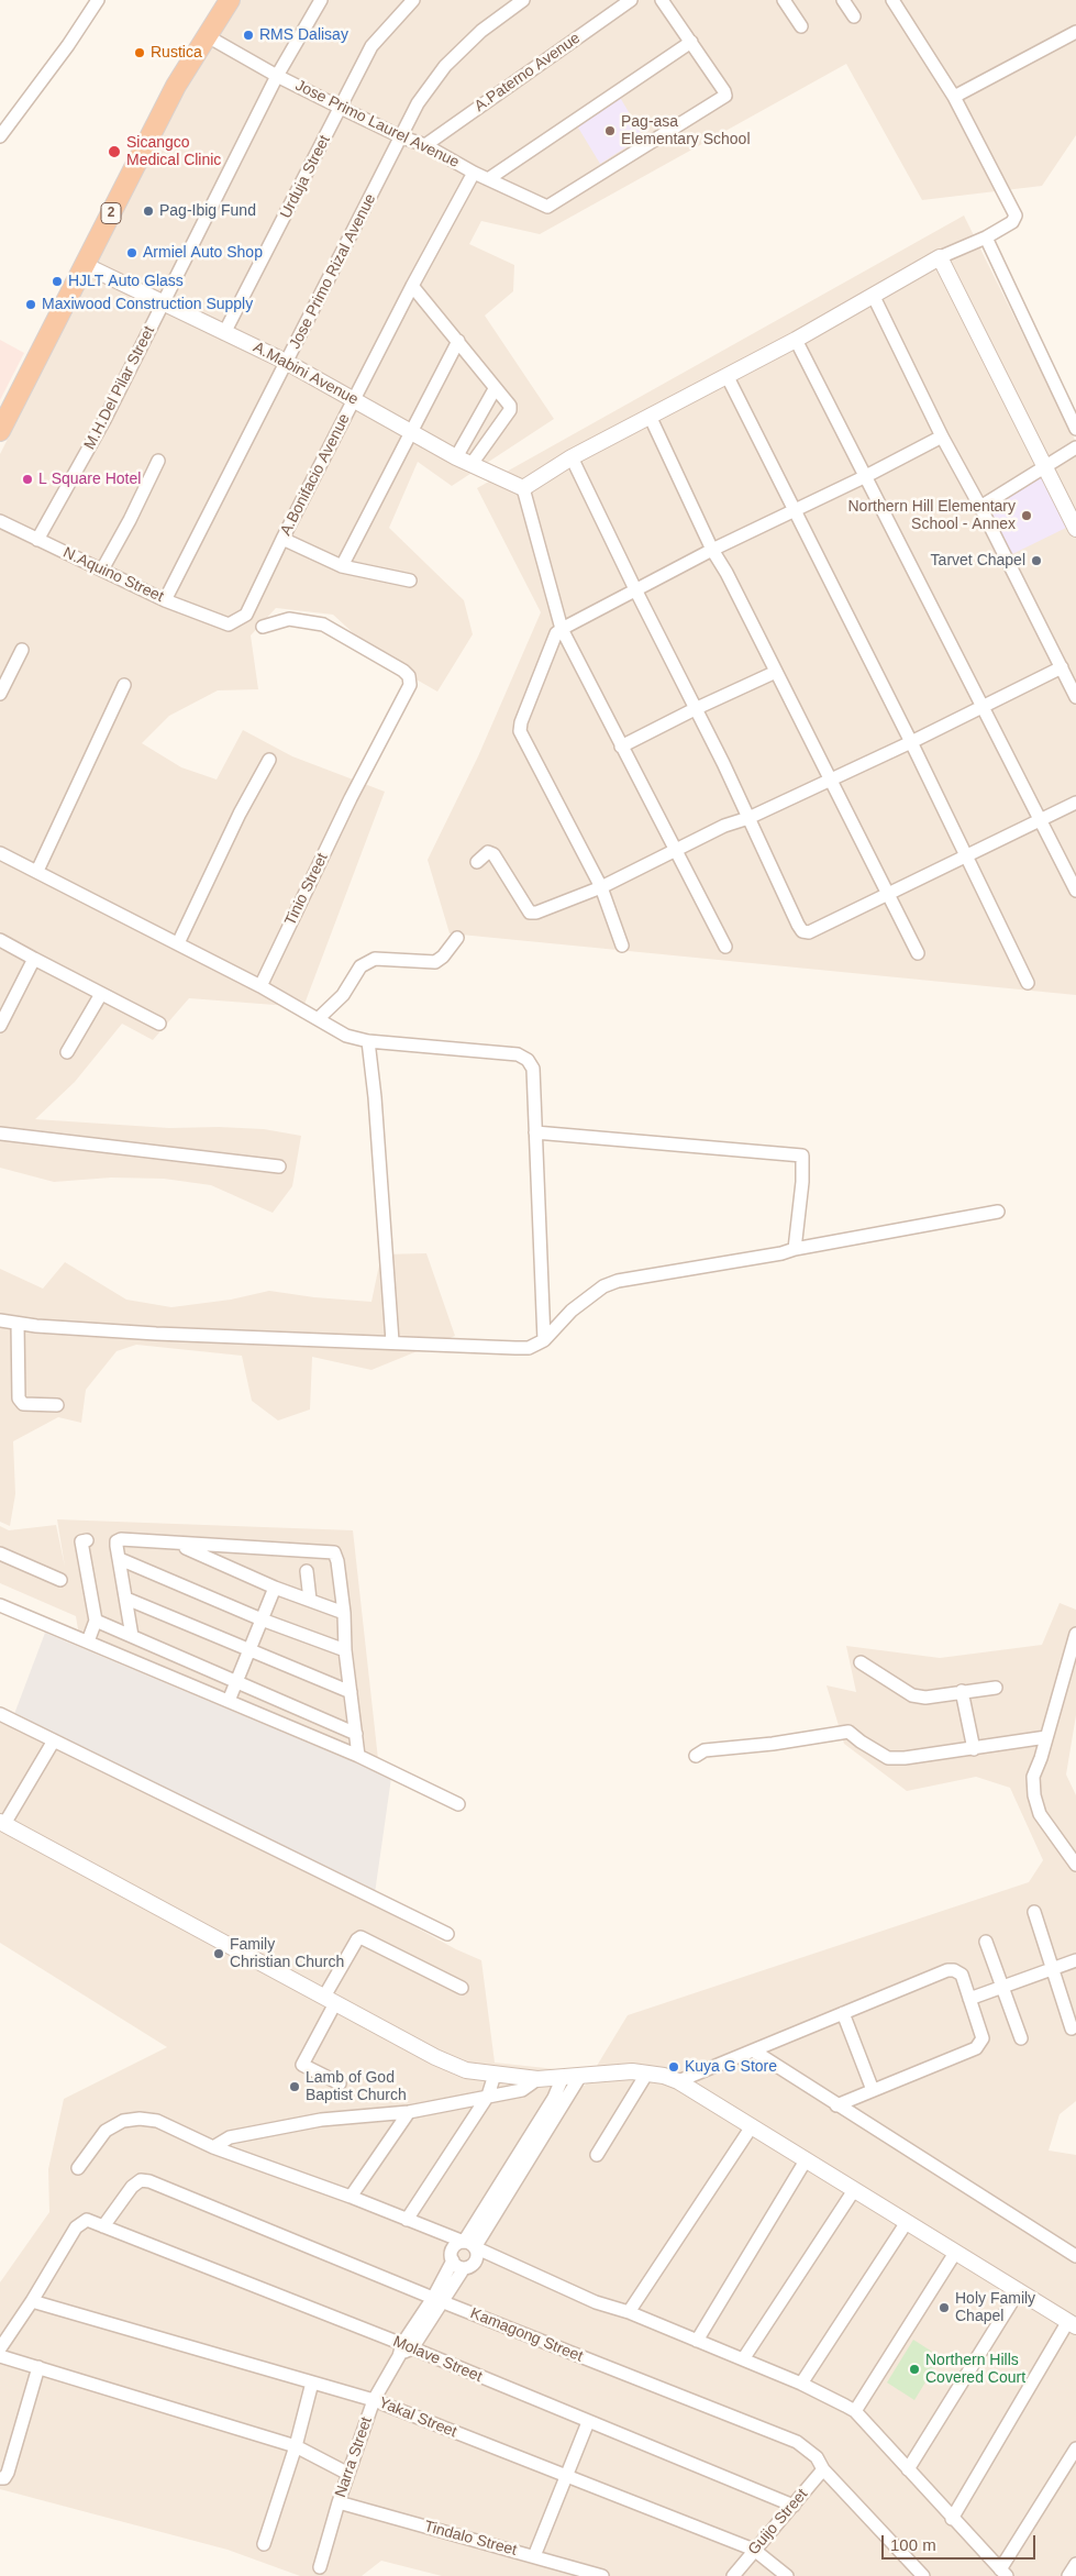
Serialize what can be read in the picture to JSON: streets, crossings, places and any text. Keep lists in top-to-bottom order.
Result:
{
  "streets": {
    "highway": ["2"],
    "street": [
      "A.Paterno Avenue",
      "Jose Primo Laurel Avenue",
      "Urduja Street",
      "Jose Primo Rizal Avenue",
      "A.Mabini Avenue",
      "M.H.Del Pilar Street",
      "A.Bonifacio Avenue",
      "N.Aquino Street",
      "Tinio Street",
      "Kamagong Street",
      "Molave Street",
      "Yakal Street",
      "Narra Street",
      "Guijo Street",
      "Tindalo Street"
    ]
  },
  "crossings": [
    ["A.Paterno Avenue", "Jose Primo Laurel Avenue"],
    ["Jose Primo Laurel Avenue", "Urduja Street"],
    ["Jose Primo Laurel Avenue", "2"],
    ["Jose Primo Laurel Avenue", "Jose Primo Rizal Avenue"],
    ["Jose Primo Laurel Avenue", "M.H.Del Pilar Street"],
    ["Jose Primo Laurel Avenue", "A.Bonifacio Avenue"],
    ["Urduja Street", "A.Mabini Avenue"],
    ["2", "A.Mabini Avenue"],
    ["Jose Primo Rizal Avenue", "A.Mabini Avenue"],
    ["Jose Primo Rizal Avenue", "N.Aquino Street"],
    ["A.Mabini Avenue", "M.H.Del Pilar Street"],
    ["A.Mabini Avenue", "A.Bonifacio Avenue"],
    ["M.H.Del Pilar Street", "N.Aquino Street"],
    ["A.Bonifacio Avenue", "N.Aquino Street"],
    ["Kamagong Street", "Molave Street"],
    ["Kamagong Street", "Narra Street"],
    ["Kamagong Street", "Guijo Street"],
    ["Molave Street", "Yakal Street"],
    ["Molave Street", "Narra Street"],
    ["Molave Street", "Guijo Street"],
    ["Yakal Street", "Narra Street"],
    ["Yakal Street", "Guijo Street"],
    ["Narra Street", "Tindalo Street"]
  ],
  "places": [
    "RMS Dalisay",
    "Rustica",
    "Pag-asa Elementary School",
    "Sicangco Medical Clinic",
    "Pag-Ibig Fund",
    "Armiel Auto Shop",
    "HJLT Auto Glass",
    "Maxiwood Construction Supply",
    "L Square Hotel",
    "Northern Hill Elementary School - Annex",
    "Tarvet Chapel",
    "Family Christian Church",
    "Kuya G Store",
    "Lamb of God Baptist Church",
    "Holy Family Chapel",
    "Northern Hills Covered Court"
  ],
  "scale_bar": "100 m"
}
